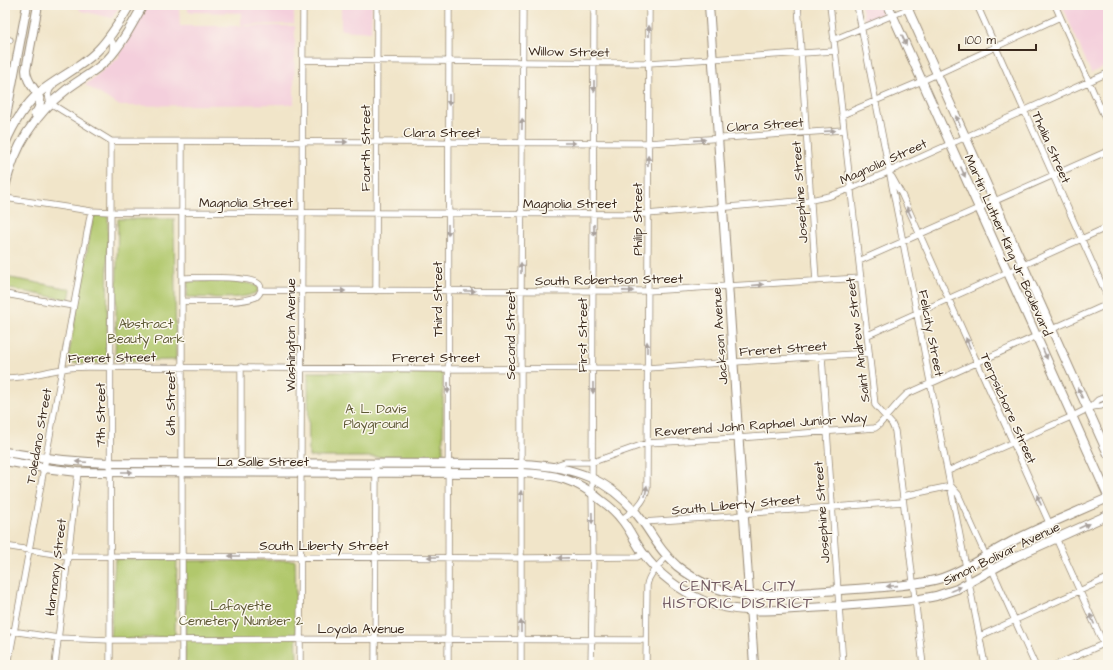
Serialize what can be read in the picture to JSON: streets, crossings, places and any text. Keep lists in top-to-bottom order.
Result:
{
  "streets": {
    "street": [
      "Willow Street",
      "Clara Street",
      "Thalia Street",
      "Fourth Street",
      "Magnolia Street",
      "Josephine Street",
      "Philip Street",
      "Martin Luther King Jr Boulevard",
      "South Robertson Street",
      "Third Street",
      "Felicity Street",
      "Washington Avenue",
      "Second Street",
      "First Street",
      "Jackson Avenue",
      "Saint Andrew Street",
      "Freret Street",
      "6th Street",
      "Terpsichore Street",
      "7th Street",
      "Reverend John Raphael Junior Way",
      "Toledano Street",
      "La Salle Street",
      "South Liberty Street",
      "Simon Bolivar Avenue",
      "Harmony Street",
      "Loyola Avenue"
    ]
  },
  "crossings": [
    ["Willow Street", "Fourth Street"],
    ["Willow Street", "Josephine Street"],
    ["Willow Street", "Philip Street"],
    ["Willow Street", "Third Street"],
    ["Willow Street", "Washington Avenue"],
    ["Willow Street", "Second Street"],
    ["Willow Street", "First Street"],
    ["Willow Street", "Jackson Avenue"],
    ["Willow Street", "Saint Andrew Street"],
    ["Clara Street", "Fourth Street"],
    ["Clara Street", "Josephine Street"],
    ["Clara Street", "Philip Street"],
    ["Clara Street", "Third Street"],
    ["Clara Street", "Washington Avenue"],
    ["Clara Street", "Second Street"],
    ["Clara Street", "First Street"],
    ["Clara Street", "Jackson Avenue"],
    ["Clara Street", "Saint Andrew Street"],
    ["Clara Street", "6th Street"],
    ["Clara Street", "7th Street"],
    ["Thalia Street", "Magnolia Street"],
    ["Fourth Street", "Magnolia Street"],
    ["Fourth Street", "South Robertson Street"],
    ["Magnolia Street", "Josephine Street"],
    ["Magnolia Street", "Philip Street"],
    ["Magnolia Street", "Martin Luther King Jr Boulevard"],
    ["Magnolia Street", "Third Street"],
    ["Magnolia Street", "Felicity Street"],
    ["Magnolia Street", "Washington Avenue"],
    ["Magnolia Street", "Second Street"],
    ["Magnolia Street", "First Street"],
    ["Magnolia Street", "Jackson Avenue"],
    ["Magnolia Street", "Saint Andrew Street"],
    ["Magnolia Street", "6th Street"],
    ["Magnolia Street", "Terpsichore Street"],
    ["Magnolia Street", "7th Street"],
    ["Magnolia Street", "Toledano Street"],
    ["Josephine Street", "South Robertson Street"],
    ["Josephine Street", "Freret Street"],
    ["Josephine Street", "Reverend John Raphael Junior Way"],
    ["Josephine Street", "South Liberty Street"],
    ["Josephine Street", "Simon Bolivar Avenue"],
    ["Philip Street", "South Robertson Street"],
    ["Philip Street", "Freret Street"],
    ["Philip Street", "Reverend John Raphael Junior Way"],
    ["Philip Street", "Simon Bolivar Avenue"],
    ["Martin Luther King Jr Boulevard", "Reverend John Raphael Junior Way"],
    ["Martin Luther King Jr Boulevard", "Simon Bolivar Avenue"],
    ["South Robertson Street", "Third Street"],
    ["South Robertson Street", "Washington Avenue"],
    ["South Robertson Street", "Second Street"],
    ["South Robertson Street", "First Street"],
    ["South Robertson Street", "Jackson Avenue"],
    ["South Robertson Street", "Saint Andrew Street"],
    ["South Robertson Street", "6th Street"],
    ["Third Street", "Freret Street"],
    ["Third Street", "La Salle Street"],
    ["Third Street", "South Liberty Street"],
    ["Third Street", "Loyola Avenue"],
    ["Felicity Street", "Terpsichore Street"],
    ["Felicity Street", "Reverend John Raphael Junior Way"],
    ["Felicity Street", "South Liberty Street"],
    ["Felicity Street", "Simon Bolivar Avenue"],
    ["Washington Avenue", "Freret Street"],
    ["Washington Avenue", "La Salle Street"],
    ["Washington Avenue", "South Liberty Street"],
    ["Washington Avenue", "Loyola Avenue"],
    ["Second Street", "Freret Street"],
    ["Second Street", "La Salle Street"],
    ["Second Street", "South Liberty Street"],
    ["Second Street", "Simon Bolivar Avenue"],
    ["Second Street", "Loyola Avenue"],
    ["First Street", "Freret Street"],
    ["First Street", "Reverend John Raphael Junior Way"],
    ["First Street", "South Liberty Street"],
    ["First Street", "Simon Bolivar Avenue"],
    ["First Street", "Loyola Avenue"],
    ["Jackson Avenue", "Freret Street"],
    ["Jackson Avenue", "Reverend John Raphael Junior Way"],
    ["Jackson Avenue", "South Liberty Street"],
    ["Jackson Avenue", "Simon Bolivar Avenue"],
    ["Saint Andrew Street", "Freret Street"],
    ["Saint Andrew Street", "Reverend John Raphael Junior Way"],
    ["Saint Andrew Street", "South Liberty Street"],
    ["Saint Andrew Street", "Simon Bolivar Avenue"],
    ["Freret Street", "6th Street"],
    ["Freret Street", "7th Street"],
    ["Freret Street", "Toledano Street"],
    ["6th Street", "La Salle Street"],
    ["6th Street", "South Liberty Street"],
    ["6th Street", "Loyola Avenue"],
    ["Terpsichore Street", "Reverend John Raphael Junior Way"],
    ["Terpsichore Street", "Simon Bolivar Avenue"],
    ["7th Street", "La Salle Street"],
    ["7th Street", "South Liberty Street"],
    ["7th Street", "Loyola Avenue"],
    ["Reverend John Raphael Junior Way", "Simon Bolivar Avenue"],
    ["Toledano Street", "La Salle Street"],
    ["Toledano Street", "South Liberty Street"],
    ["Toledano Street", "Loyola Avenue"],
    ["La Salle Street", "Simon Bolivar Avenue"],
    ["La Salle Street", "Harmony Street"],
    ["South Liberty Street", "Simon Bolivar Avenue"],
    ["South Liberty Street", "Harmony Street"],
    ["Harmony Street", "Loyola Avenue"]
  ],
  "one_way": [
    "Philip Street",
    "South Robertson Street",
    "Third Street",
    "Second Street",
    "First Street",
    "Terpsichore Street"
  ],
  "districts": ["CENTRAL CITY HISTORIC DISTRICT"],
  "parks": ["Abstract Beauty Park", "A. L. Davis Playground", "Lafayette Cemetery Number 2"],
  "scale_bar": "100 m"
}
